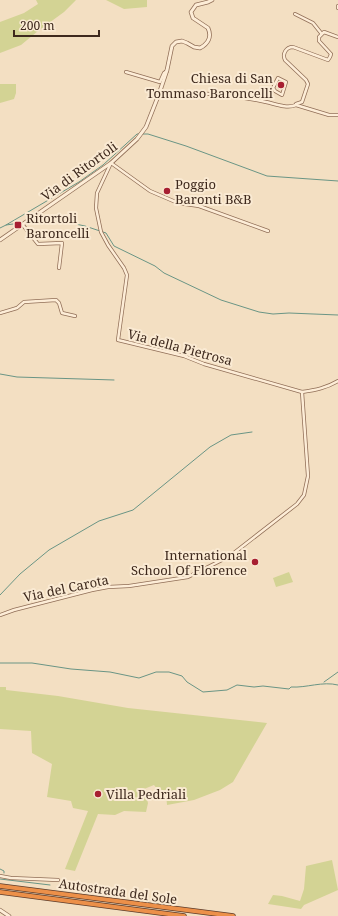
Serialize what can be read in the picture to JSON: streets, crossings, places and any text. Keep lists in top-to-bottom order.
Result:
{
  "streets": {
    "highway": ["Autostrada del Sole"],
    "street": ["Via di Ritortoli", "Via della Pietrosa", "Via del Carota"]
  },
  "crossings": [
    ["Via di Ritortoli", "Via della Pietrosa"],
    ["Via della Pietrosa", "Via del Carota"]
  ],
  "places": {
    "other": [
      "Chiesa di San Tommaso Baroncelli",
      "Poggio Baronti B&B",
      "International School Of Florence",
      "Villa Pedriali"
    ],
    "transit": ["Ritortoli Baroncelli"]
  },
  "scale_bar": "200 m"
}
